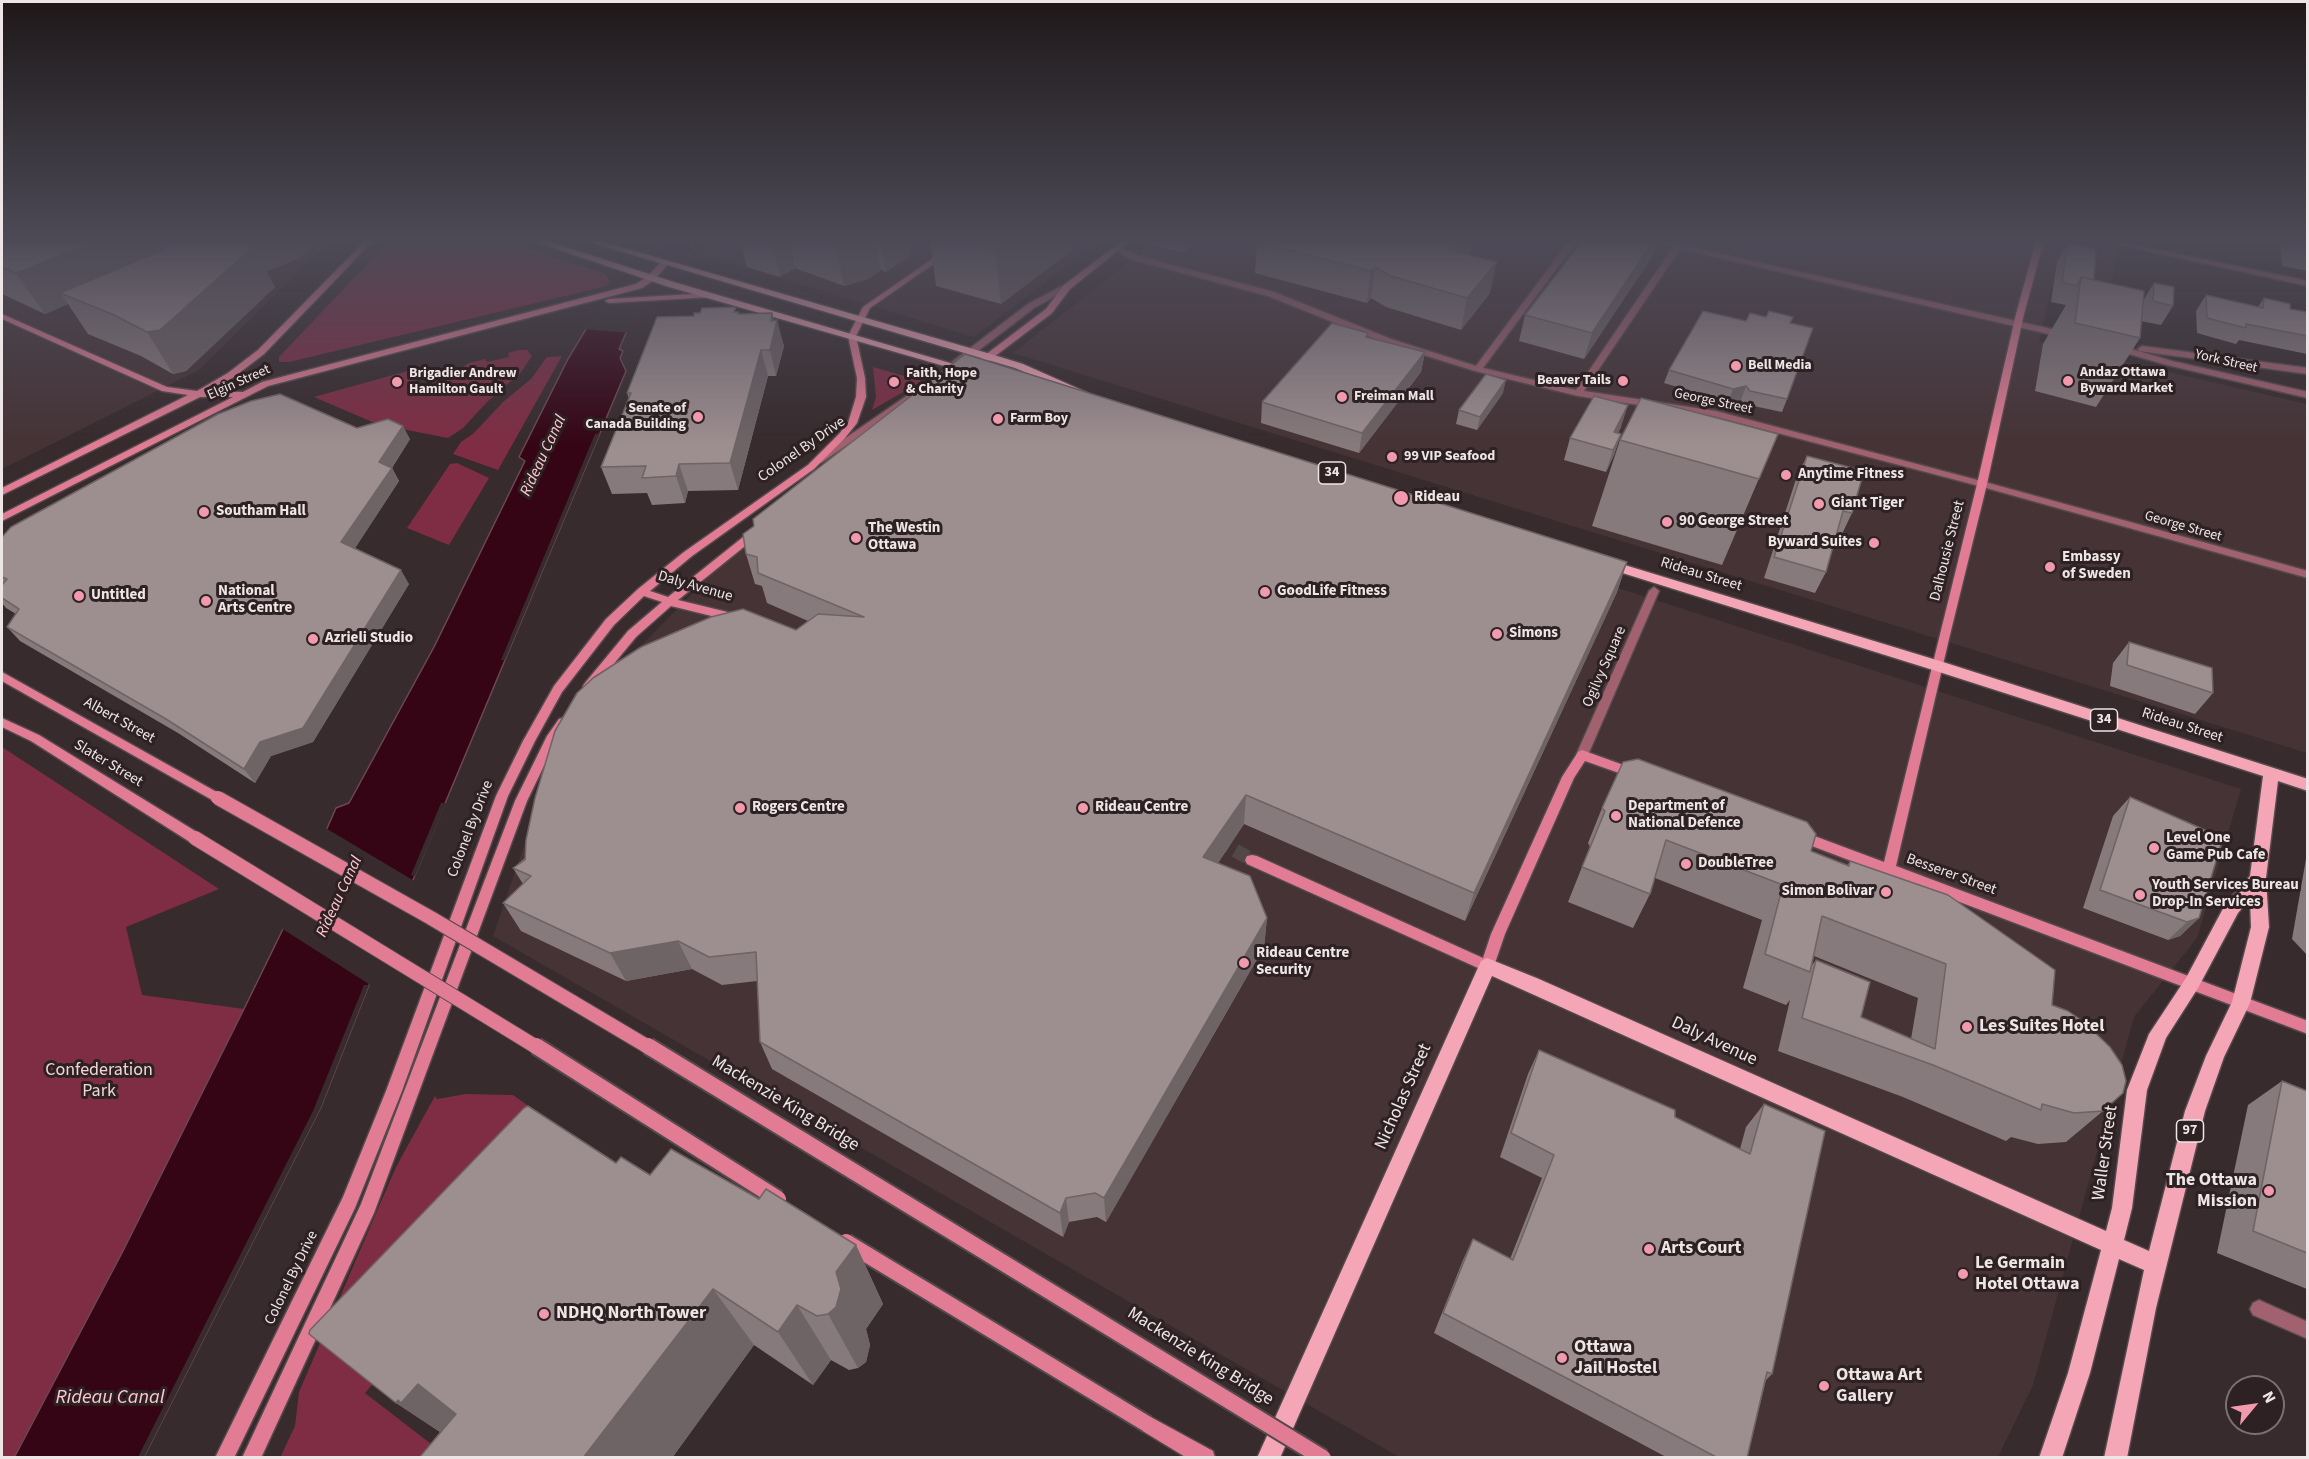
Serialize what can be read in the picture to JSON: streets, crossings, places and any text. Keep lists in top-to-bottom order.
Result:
{
  "streets": {
    "main road": [
      "Elgin Street",
      "Colonel By Drive",
      "34",
      "Dalhousie Street",
      "Rideau Street",
      "Daly Avenue",
      "Albert Street",
      "Slater Street",
      "Besserer Street",
      "Nicholas Street",
      "Mackenzie King Bridge",
      "97",
      "Waller Street"
    ],
    "street": ["York Street", "George Street", "Ogilvy Square"]
  },
  "crossings": [
    ["George Street", "Dalhousie Street"],
    ["Colonel By Drive", "Daly Avenue"],
    ["Dalhousie Street", "Rideau Street"],
    ["Dalhousie Street", "Besserer Street"],
    ["Rideau Street", "97"],
    ["Daly Avenue", "Nicholas Street"],
    ["Daly Avenue", "97"],
    ["Daly Avenue", "Waller Street"],
    ["Ogilvy Square", "Nicholas Street"],
    ["Albert Street", "Mackenzie King Bridge"],
    ["Besserer Street", "97"],
    ["Besserer Street", "Waller Street"],
    ["97", "Waller Street"]
  ],
  "water": ["Rideau Canal"],
  "parks": ["Confederation Park"],
  "places": [
    "Bell Media",
    "Beaver Tails",
    "Andaz Ottawa Byward Market",
    "Brigadier Andrew Hamilton Gault",
    "Faith, Hope & Charity",
    "Freiman Mall",
    "Senate of Canada Building",
    "Farm Boy",
    "99 VIP Seafood",
    "Anytime Fitness",
    "Rideau",
    "Giant Tiger",
    "Southam Hall",
    "90 George Street",
    "The Westin Ottawa",
    "Byward Suites",
    "Embassy of Sweden",
    "GoodLife Fitness",
    "Untitled",
    "National Arts Centre",
    "Simons",
    "Azrieli Studio",
    "Rogers Centre",
    "Rideau Centre",
    "Department of National Defence",
    "Level One Game Pub Cafe",
    "DoubleTree",
    "Simon Bolivar",
    "Youth Services Bureau Drop-In Services",
    "Rideau Centre Security",
    "Les Suites Hotel",
    "The Ottawa Mission",
    "Arts Court",
    "Le Germain Hotel Ottawa",
    "NDHQ North Tower",
    "Ottawa Jail Hostel",
    "Ottawa Art Gallery"
  ],
  "north": "top right"
}
